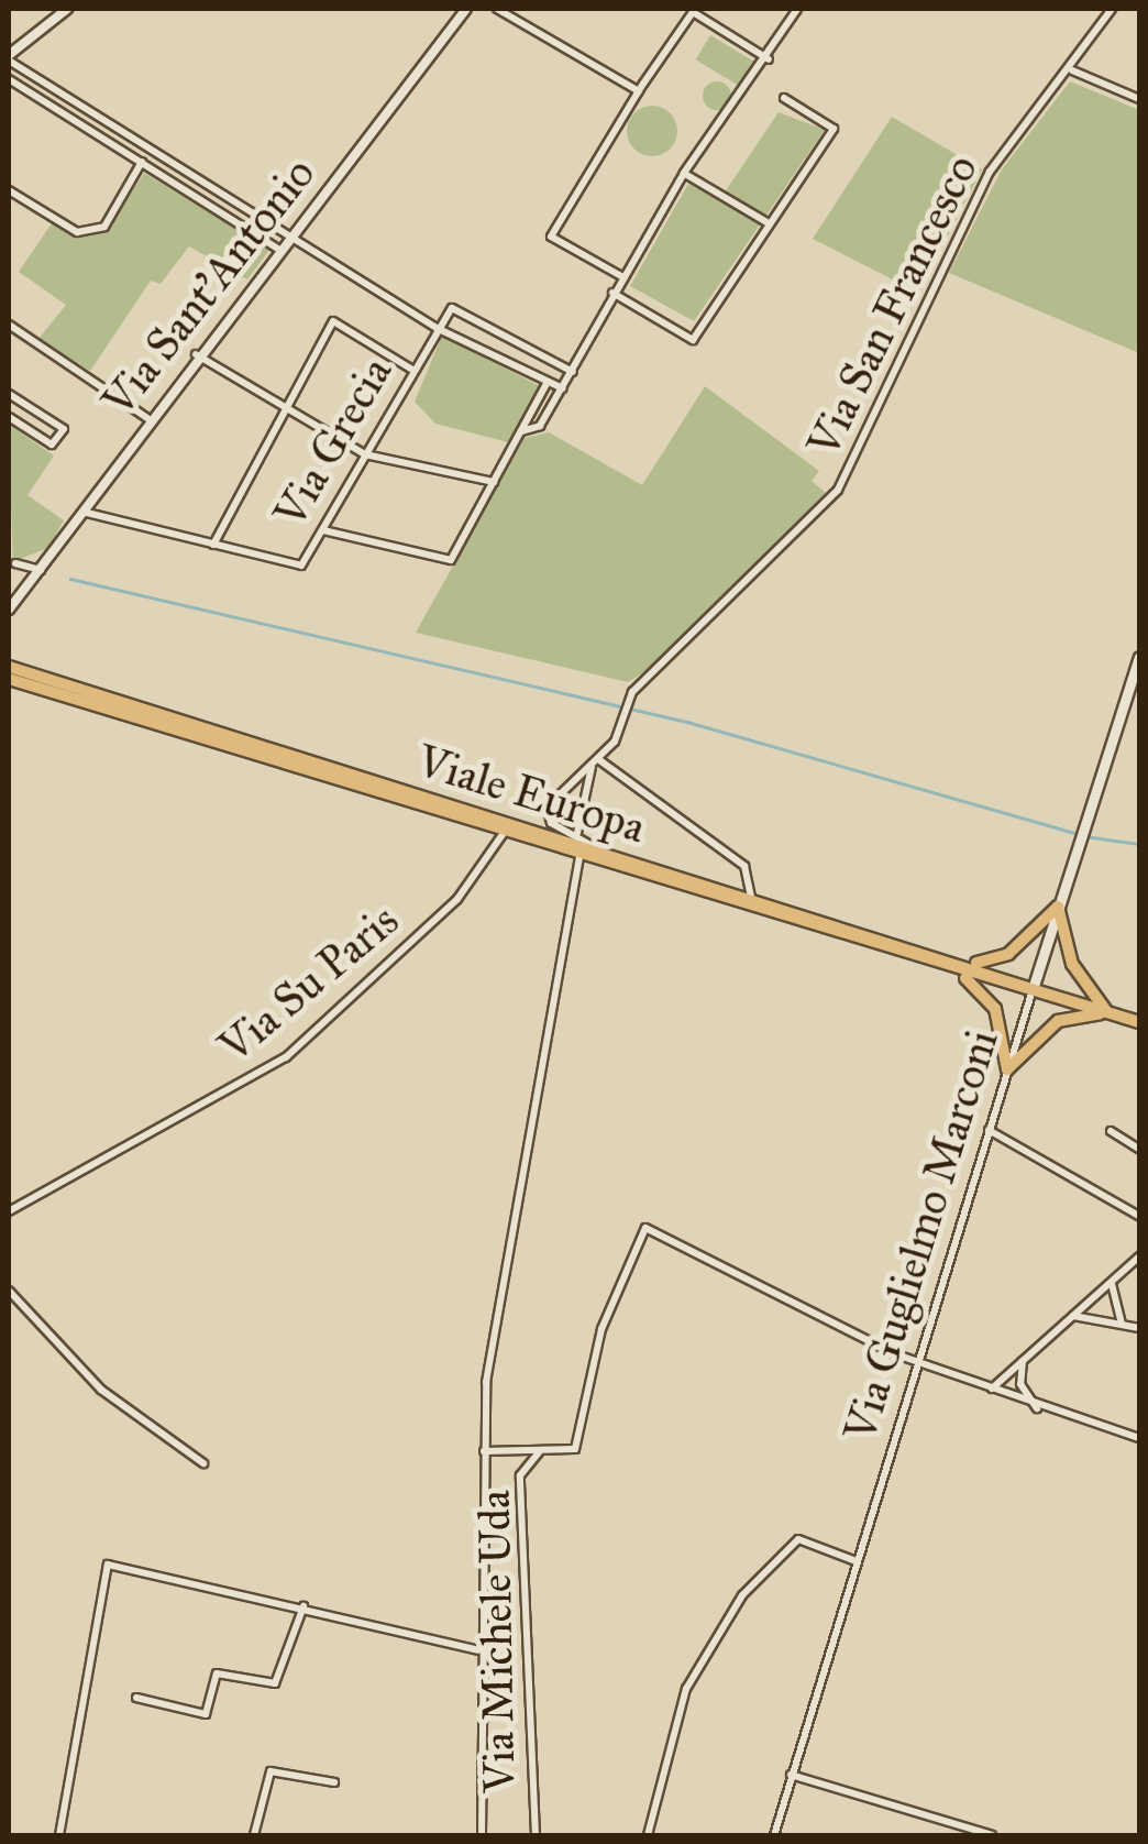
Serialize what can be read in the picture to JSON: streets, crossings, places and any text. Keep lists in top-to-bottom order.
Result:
{
  "streets": {
    "main road": ["Viale Europa", "Via Guglielmo Marconi"],
    "street": [
      "Via Sant'Antonio",
      "Via San Francesco",
      "Via Grecia",
      "Via Su Paris",
      "Via Michele Uda"
    ]
  },
  "crossings": [
    ["Via Sant'Antonio", "Via Grecia"],
    ["Via San Francesco", "Viale Europa"],
    ["Viale Europa", "Via Su Paris"],
    ["Viale Europa", "Via Guglielmo Marconi"]
  ]
}
